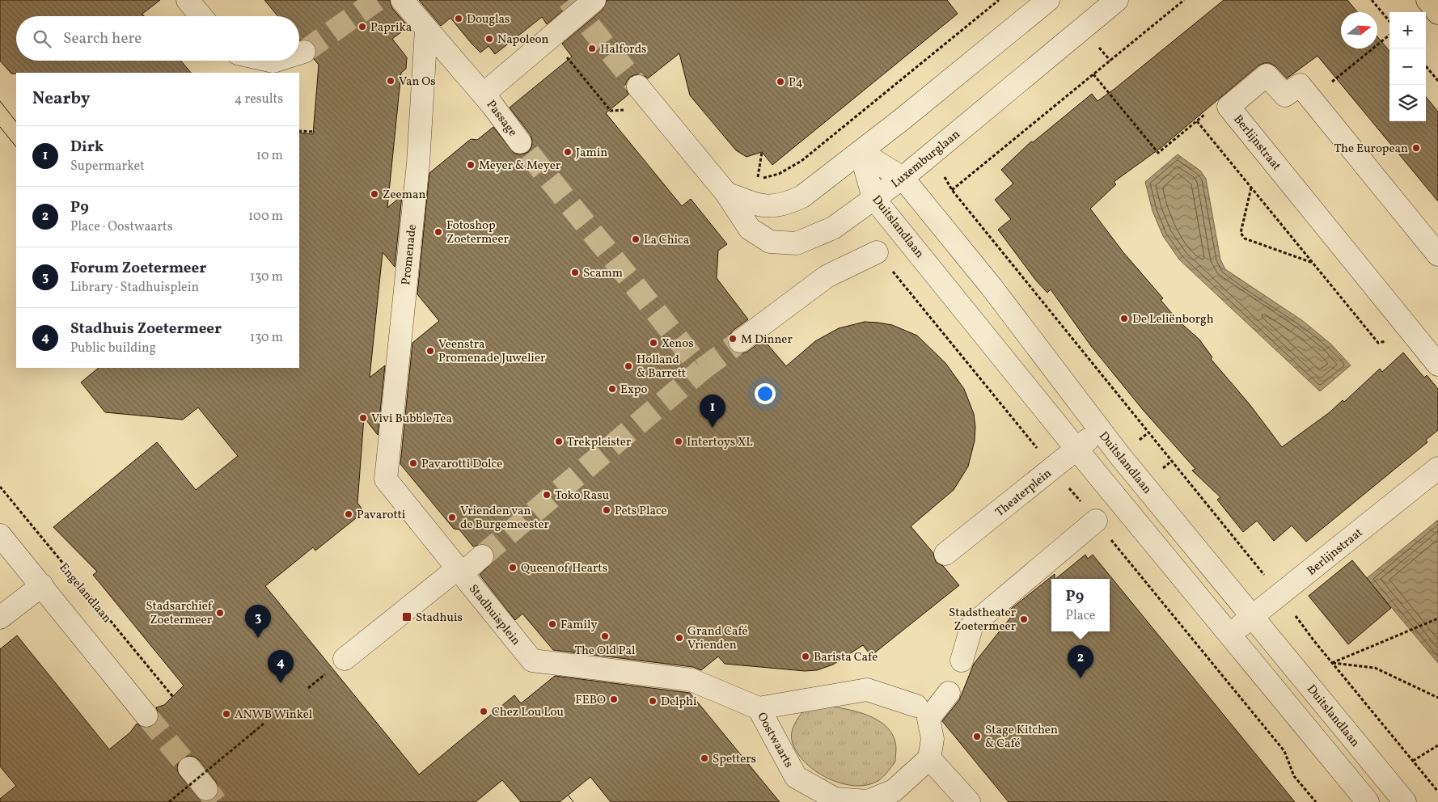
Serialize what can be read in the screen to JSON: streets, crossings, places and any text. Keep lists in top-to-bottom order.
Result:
{
  "streets": {
    "street": [
      "Passage",
      "Berlijnstraat",
      "Luxemburglaan",
      "Duitslandlaan",
      "Promenade",
      "Theaterplein",
      "Stadhuisplein",
      "Oostwaarts"
    ],
    "path": ["Engelandlaan"]
  },
  "crossings": [
    ["Berlijnstraat", "Duitslandlaan"],
    ["Luxemburglaan", "Duitslandlaan"],
    ["Duitslandlaan", "Theaterplein"],
    ["Promenade", "Stadhuisplein"],
    ["Stadhuisplein", "Oostwaarts"]
  ],
  "places": {
    "other": [
      "Douglas",
      "Paprika",
      "Napoleon",
      "Halfords",
      "Van Os",
      "P4",
      "The European",
      "Jamin",
      "Meyer & Meyer",
      "Zeeman",
      "Fotoshop Zoetermeer",
      "La Chica",
      "Scamm",
      "De Leliënborgh",
      "M Dinner",
      "Xenos",
      "Veenstra Promenade Juwelier",
      "Holland & Barrett",
      "Expo",
      "Vivi Bubble Tea",
      "Trekpleister",
      "Intertoys XL",
      "Pavarotti Dolce",
      "Toko Rasu",
      "Pets Place",
      "Pavarotti",
      "Vrienden van de Burgemeester",
      "Queen of Hearts",
      "Stadsarchief Zoetermeer",
      "Stadstheater Zoetermeer",
      "Family",
      "The Old Pal",
      "Grand Café Vrienden",
      "Barista Cafe",
      "FEBO",
      "Delphi",
      "Chez Lou Lou",
      "ANWB Winkel",
      "Stage Kitchen & Café",
      "Spetters"
    ],
    "transit": ["Stadhuis"]
  },
  "north": "right",
  "page": {
    "map_buttons": ["+", "−"],
    "search": "Search here",
    "heading": ["Nearby", "4 results"],
    "list": [
      {
        "mark": "1",
        "name": "Dirk",
        "note": "Supermarket",
        "value": "10 m"
      },
      {
        "mark": "2",
        "name": "P9",
        "note": "Place · Oostwaarts",
        "value": "100 m"
      },
      {
        "mark": "3",
        "name": "Forum Zoetermeer",
        "note": "Library · Stadhuisplein",
        "value": "130 m"
      },
      {
        "mark": "4",
        "name": "Stadhuis Zoetermeer",
        "note": "Public building",
        "value": "130 m"
      }
    ],
    "pins": [
      "1",
      "3",
      "2",
      "4"
    ],
    "popup": ["P9", "Place"]
  }
}
